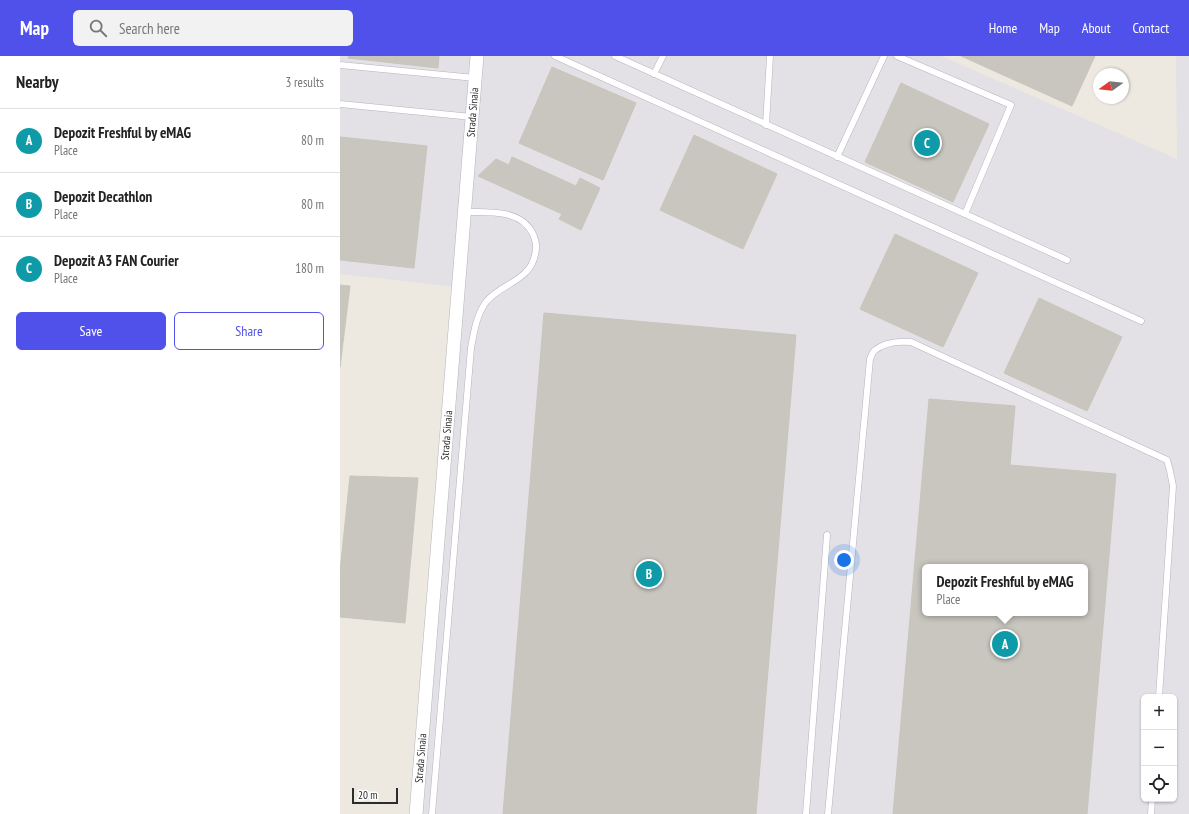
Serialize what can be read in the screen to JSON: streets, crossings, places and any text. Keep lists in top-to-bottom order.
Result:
{
  "streets": {
    "street": ["Strada Sinaia"]
  },
  "scale_bar": "20 m",
  "north": "left",
  "page": {
    "header": "Map",
    "search": "Search here",
    "nav": [
      "Home",
      "Map",
      "About",
      "Contact"
    ],
    "heading": ["Nearby", "3 results"],
    "list": [
      {
        "mark": "A",
        "name": "Depozit Freshful by eMAG",
        "note": "Place",
        "value": "80 m"
      },
      {
        "mark": "B",
        "name": "Depozit Decathlon",
        "note": "Place",
        "value": "80 m"
      },
      {
        "mark": "C",
        "name": "Depozit A3 FAN Courier",
        "note": "Place",
        "value": "180 m"
      }
    ],
    "pins": ["C", "B", "A"],
    "buttons": ["Save", "Share"],
    "popup": ["Depozit Freshful by eMAG", "Place"],
    "map_buttons": ["+", "−"],
    "scale": "20 m"
  }
}
